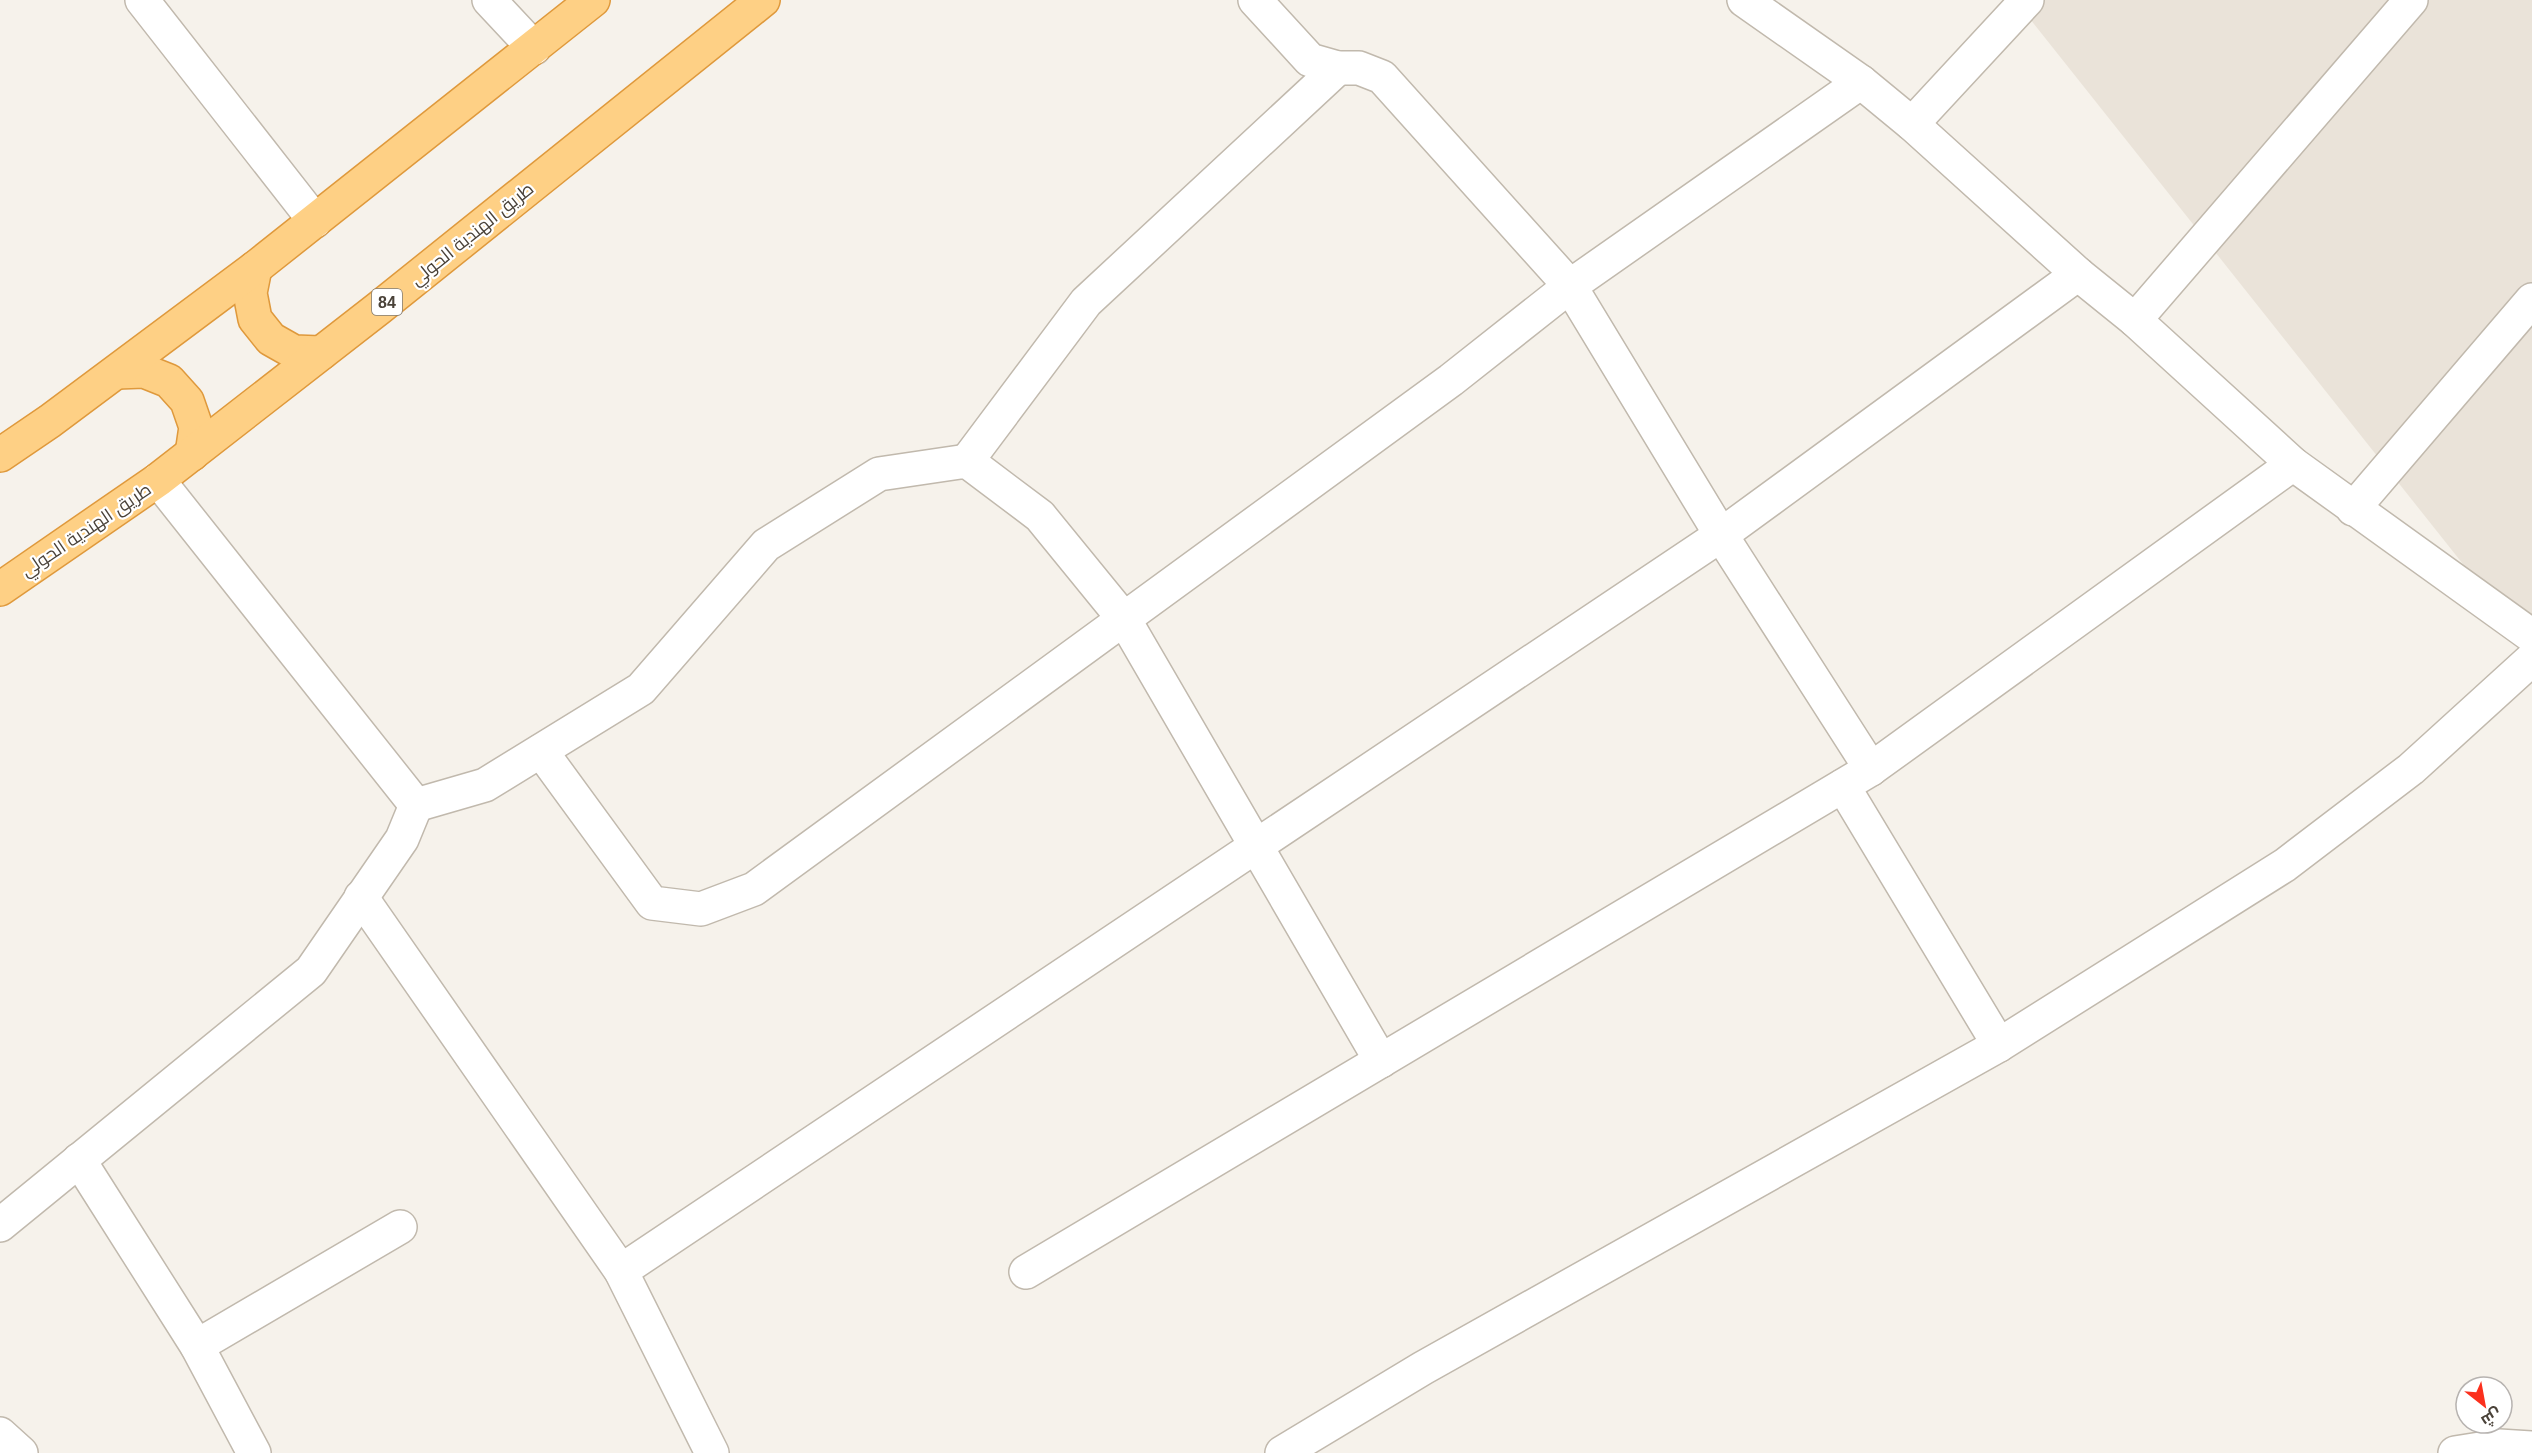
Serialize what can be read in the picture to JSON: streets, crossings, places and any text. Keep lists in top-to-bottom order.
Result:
{
  "streets": {
    "highway": ["طريق الهندية الحولي", "84"]
  },
  "north": "bottom right"
}
